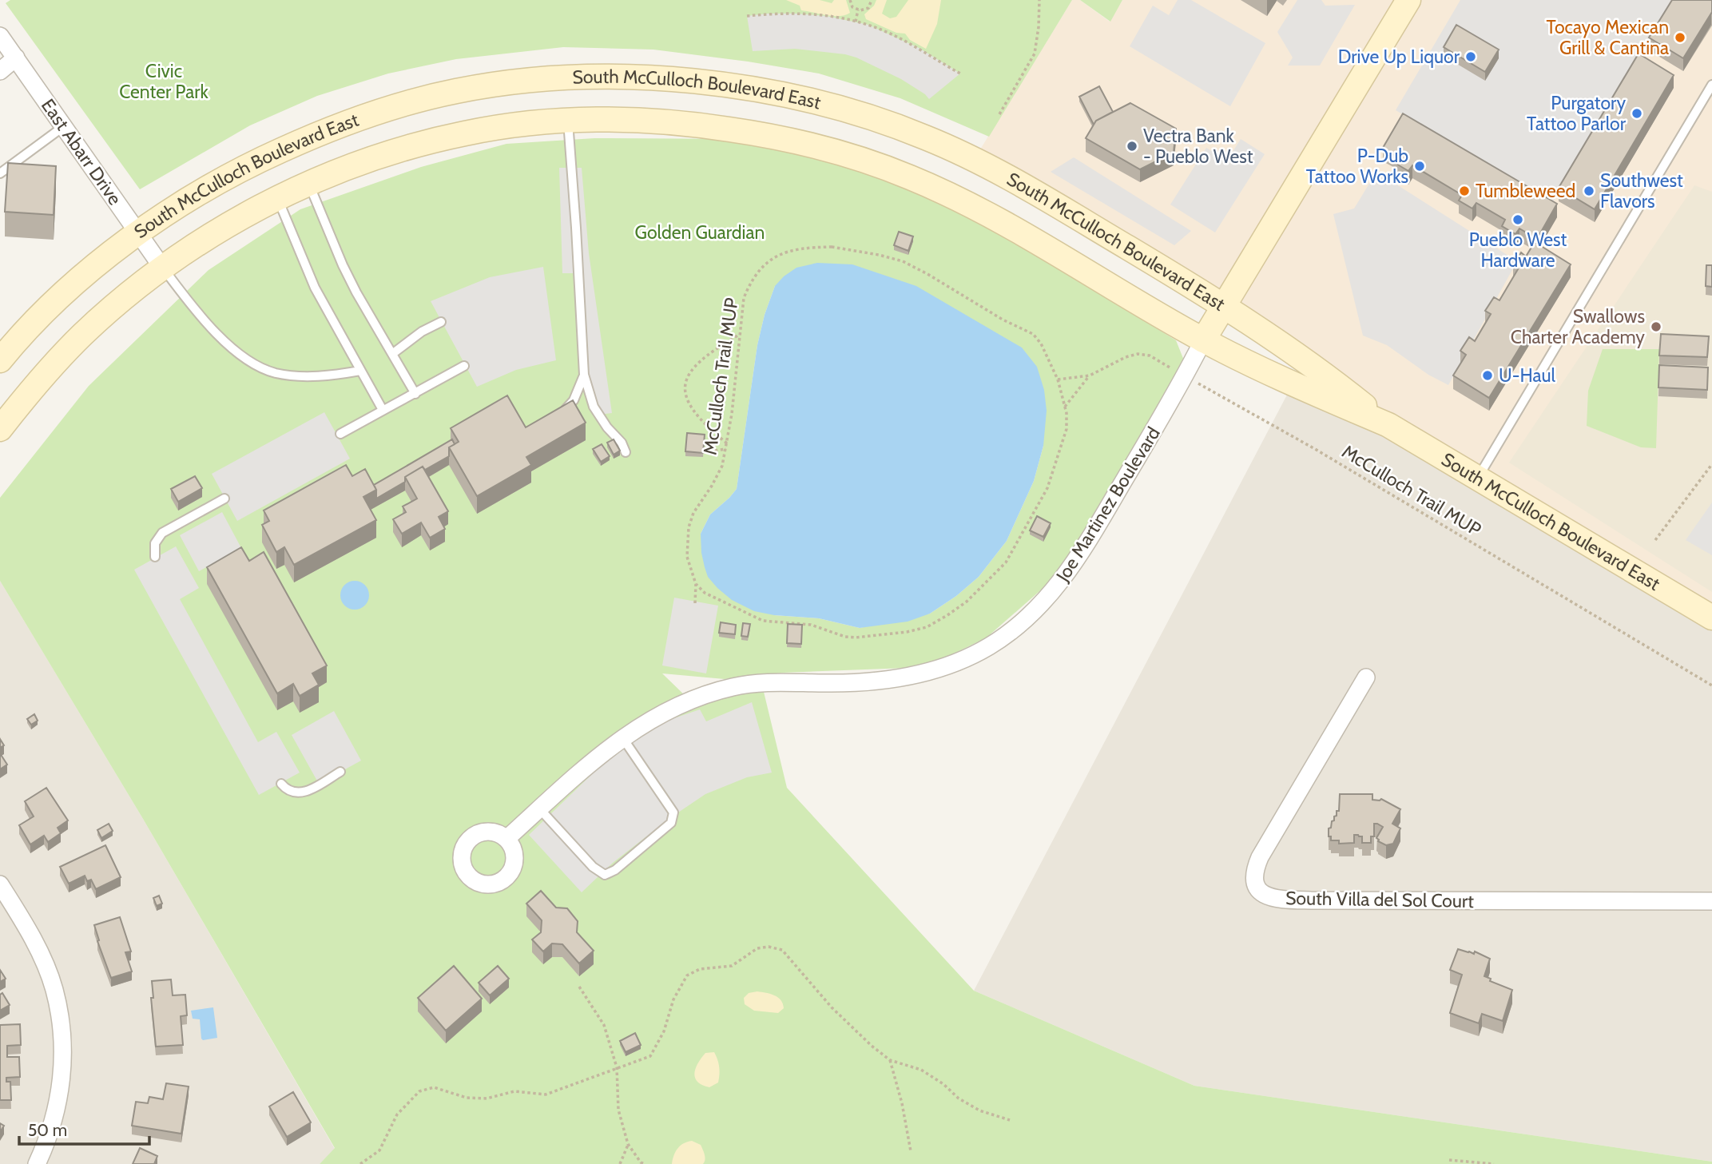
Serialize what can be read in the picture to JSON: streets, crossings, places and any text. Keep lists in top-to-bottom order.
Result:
{
  "streets": {
    "main road": ["South McCulloch Boulevard East"],
    "street": ["East Abarr Drive", "Joe Martinez Boulevard", "South Villa del Sol Court"],
    "path": ["McCulloch Trail MUP"]
  },
  "crossings": [
    ["South McCulloch Boulevard East", "East Abarr Drive"],
    ["South McCulloch Boulevard East", "Joe Martinez Boulevard"],
    ["McCulloch Trail MUP", "Joe Martinez Boulevard"]
  ],
  "parks": ["Civic Center Park", "Golden Guardian"],
  "places": [
    "Tocayo Mexican Grill & Cantina",
    "Drive Up Liquor",
    "Purgatory Tattoo Parlor",
    "Vectra Bank - Pueblo West",
    "P-Dub Tattoo Works",
    "Tumbleweed",
    "Southwest Flavors",
    "Pueblo West Hardware",
    "Swallows Charter Academy",
    "U-Haul"
  ],
  "scale_bar": "50 m"
}
